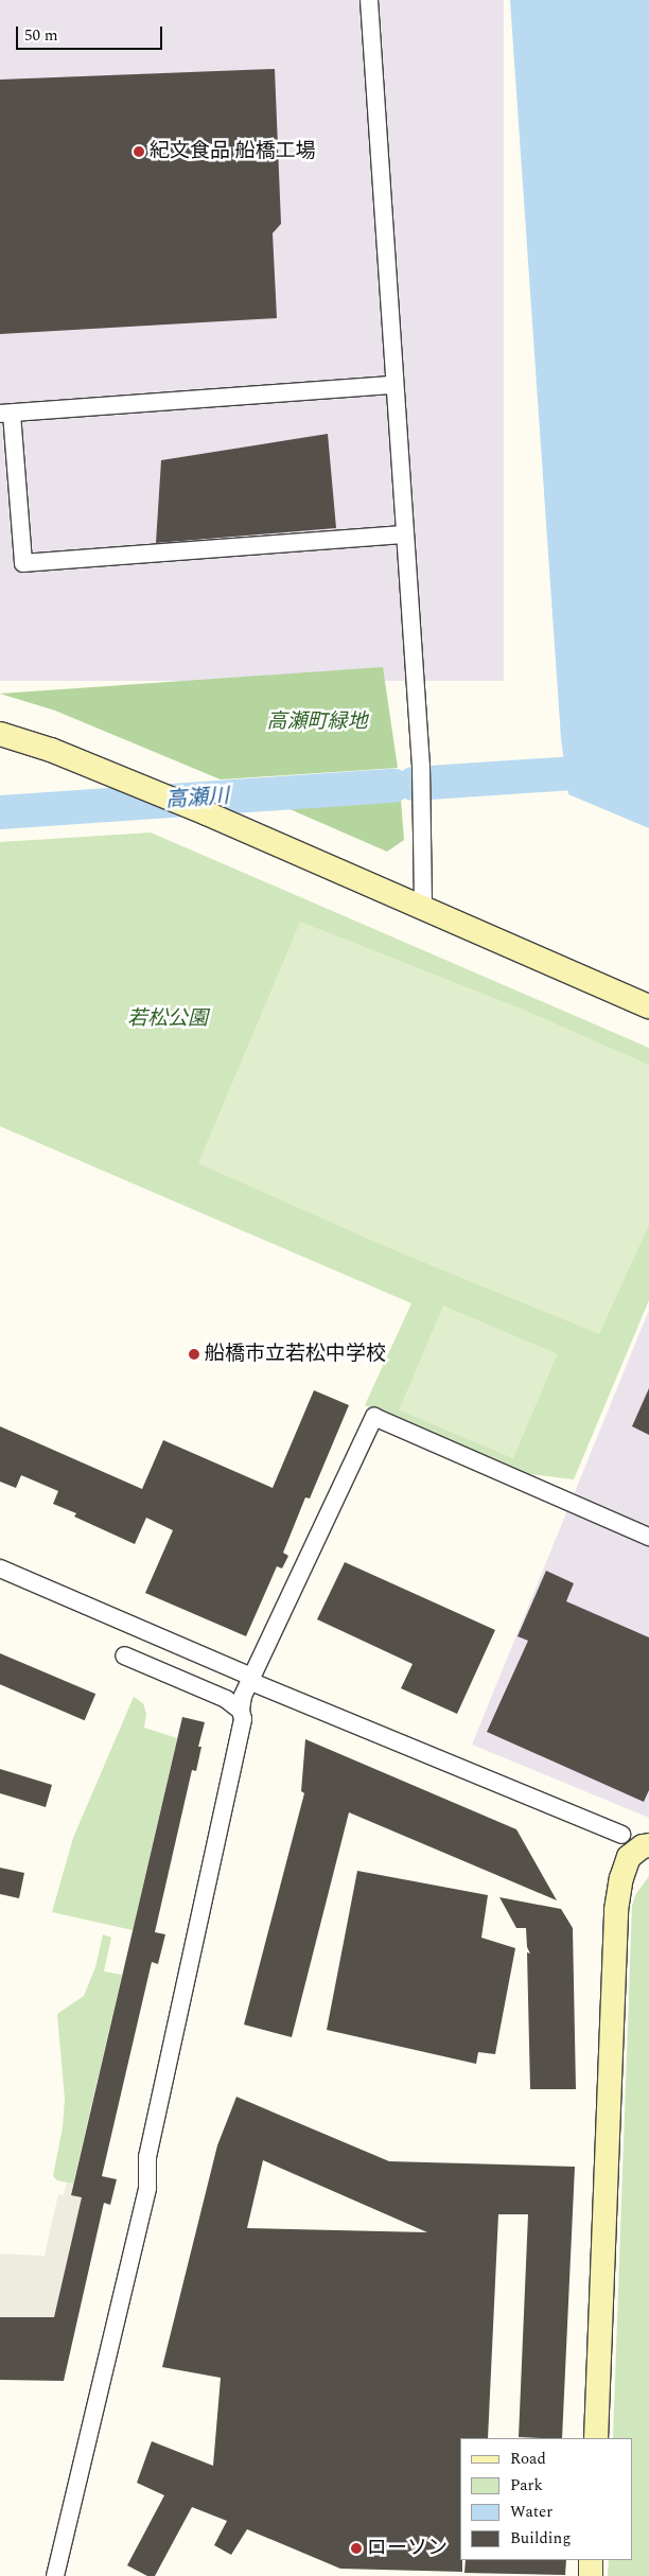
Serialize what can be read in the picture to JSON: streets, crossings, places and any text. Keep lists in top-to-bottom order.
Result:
{
  "water": ["高瀬川"],
  "parks": ["高瀬町緑地", "若松公園"],
  "places": ["紀文食品 船橋工場", "船橋市立若松中学校", "ローソン"],
  "legend": [
    "Road",
    "Park",
    "Water",
    "Building"
  ],
  "scale_bar": "50 m"
}
